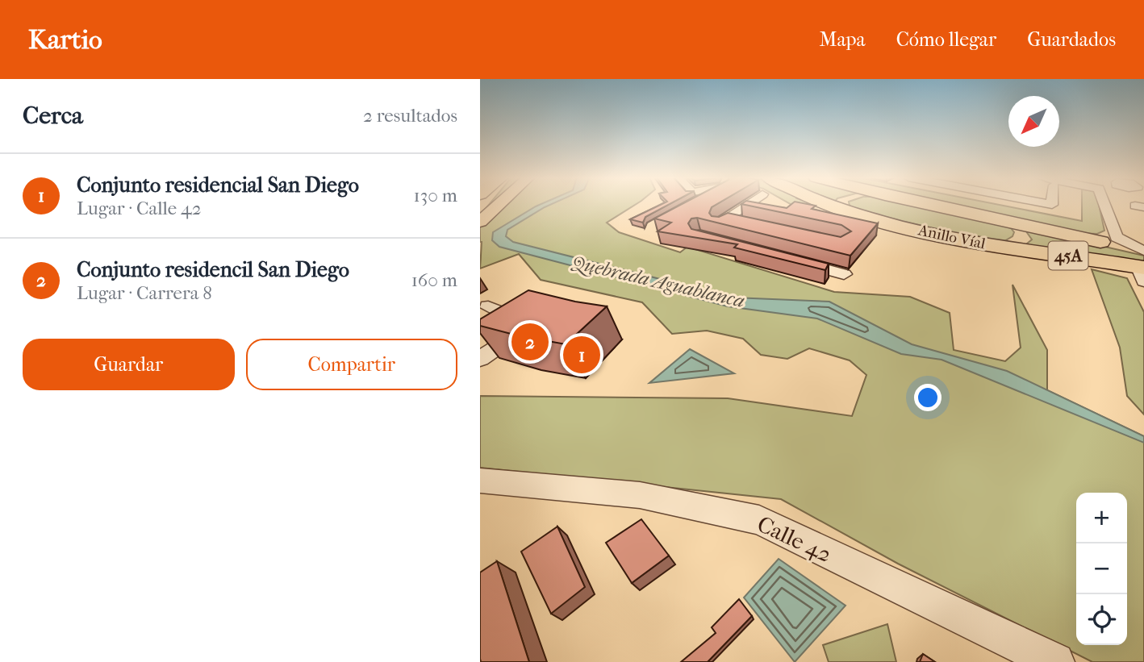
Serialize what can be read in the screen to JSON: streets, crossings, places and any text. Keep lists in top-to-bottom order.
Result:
{
  "streets": {
    "highway": ["Anillo Víal", "45A"],
    "street": ["Calle 42"]
  },
  "water": ["Quebrada Aguablanca"],
  "north": "bottom left",
  "page": {
    "header": "Kartio",
    "nav": ["Mapa", "Cómo llegar", "Guardados"],
    "heading": ["Cerca", "2 resultados"],
    "list": [
      {
        "mark": "1",
        "name": "Conjunto residencial San Diego",
        "note": "Lugar · Calle 42",
        "value": "130 m"
      },
      {
        "mark": "2",
        "name": "Conjunto residencil San Diego",
        "note": "Lugar · Carrera 8",
        "value": "160 m"
      }
    ],
    "pins": ["2", "1"],
    "buttons": ["Guardar", "Compartir"],
    "map_buttons": ["+", "−"]
  }
}
